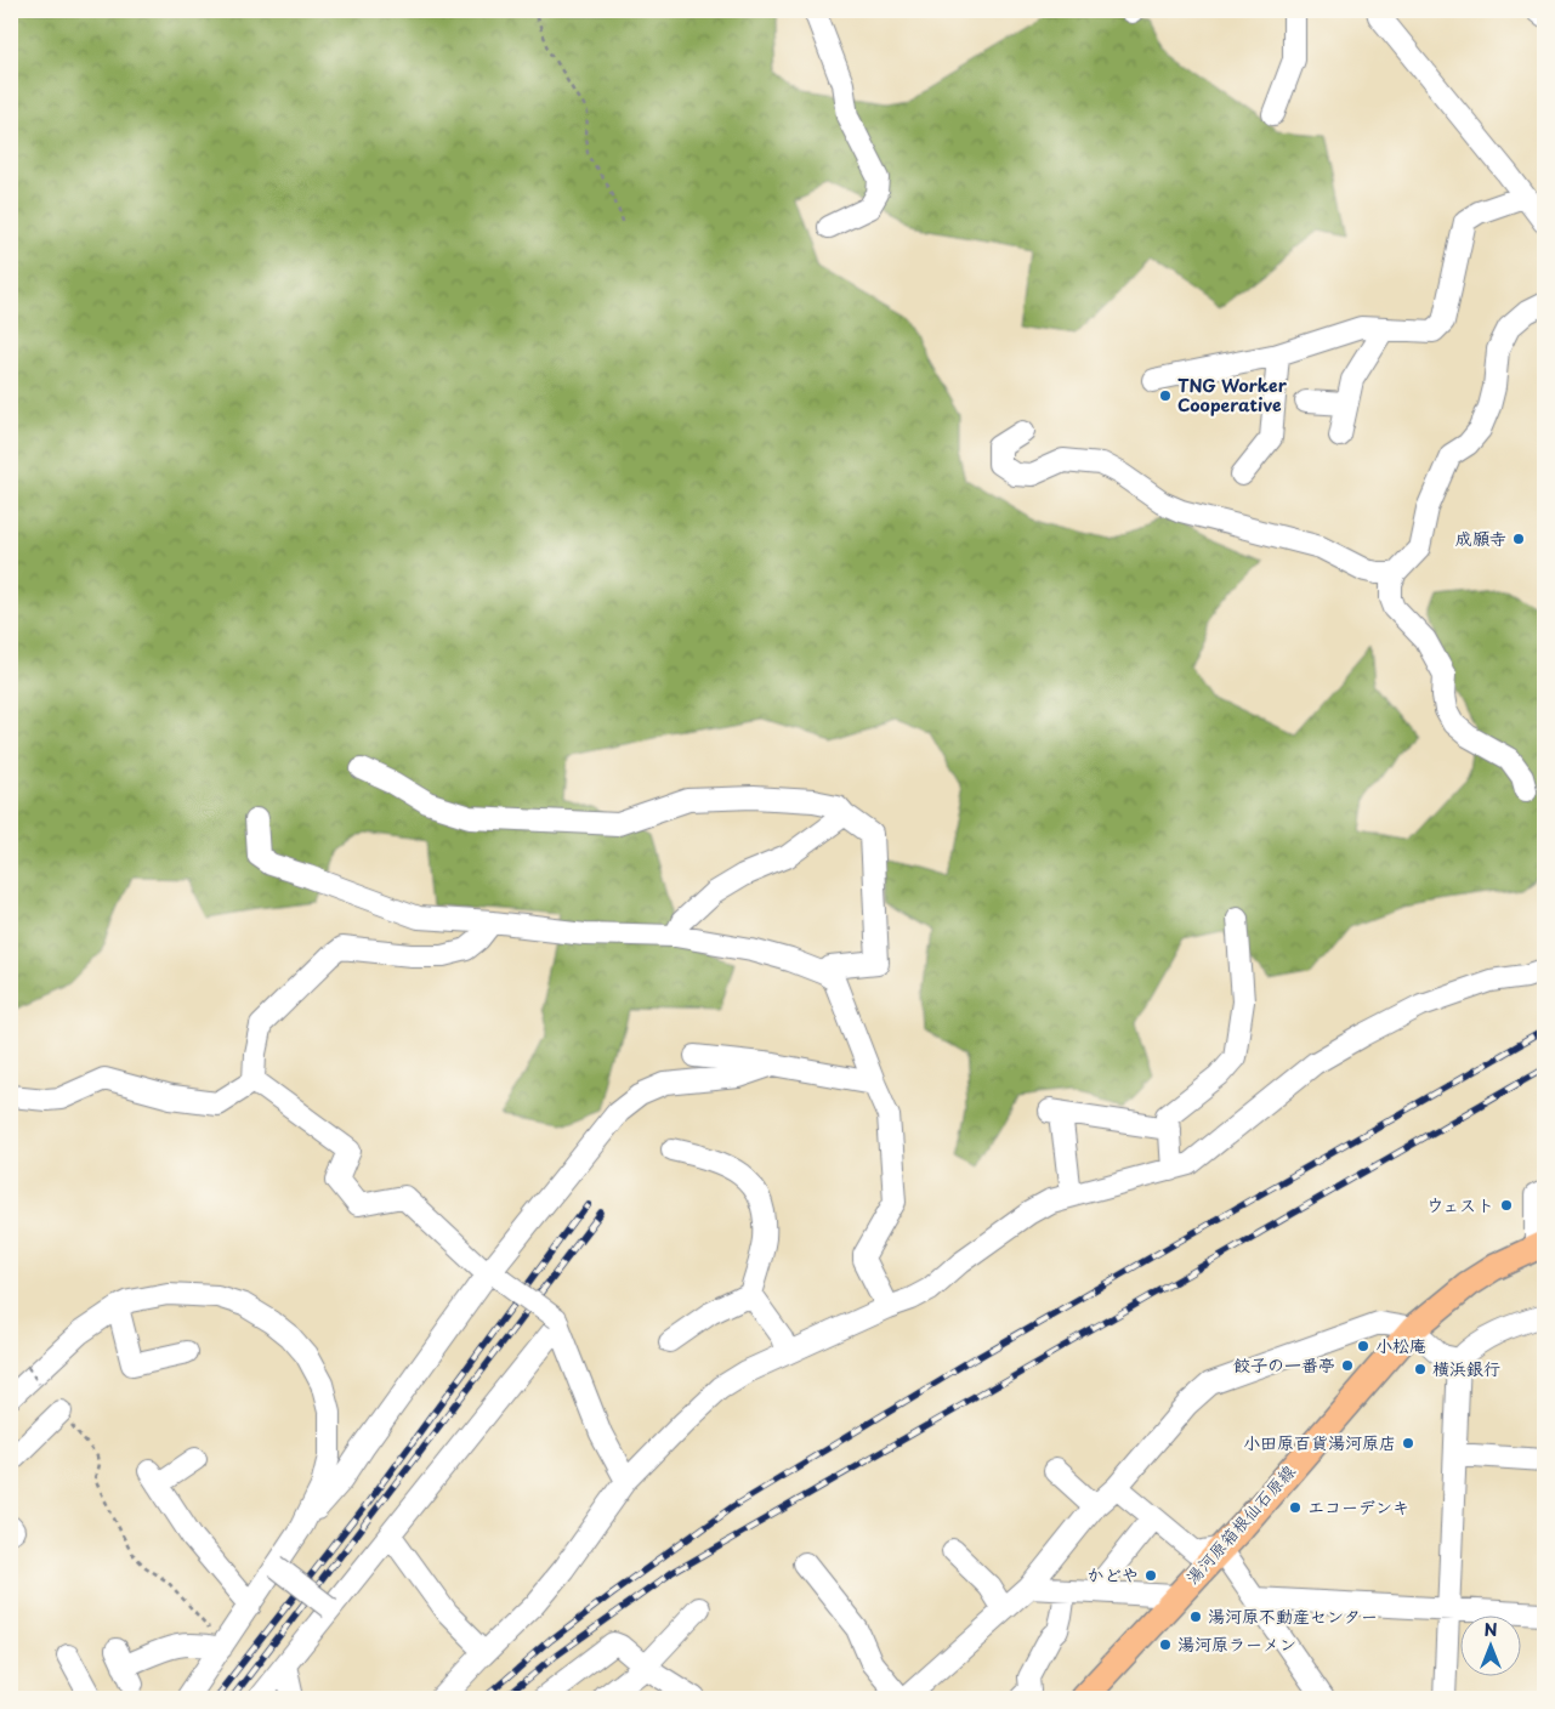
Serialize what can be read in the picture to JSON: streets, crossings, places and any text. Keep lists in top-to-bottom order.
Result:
{
  "streets": {
    "main road": ["湯河原箱根仙石原線"]
  },
  "places": [
    "TNG Worker Cooperative",
    "成願寺",
    "ウェスト",
    "小松庵",
    "餃子の一番亭",
    "横浜銀行",
    "小田原百貨湯河原店",
    "エコーデンキ",
    "かどや",
    "湯河原不動産センター",
    "湯河原ラーメン"
  ],
  "north": "top"
}
